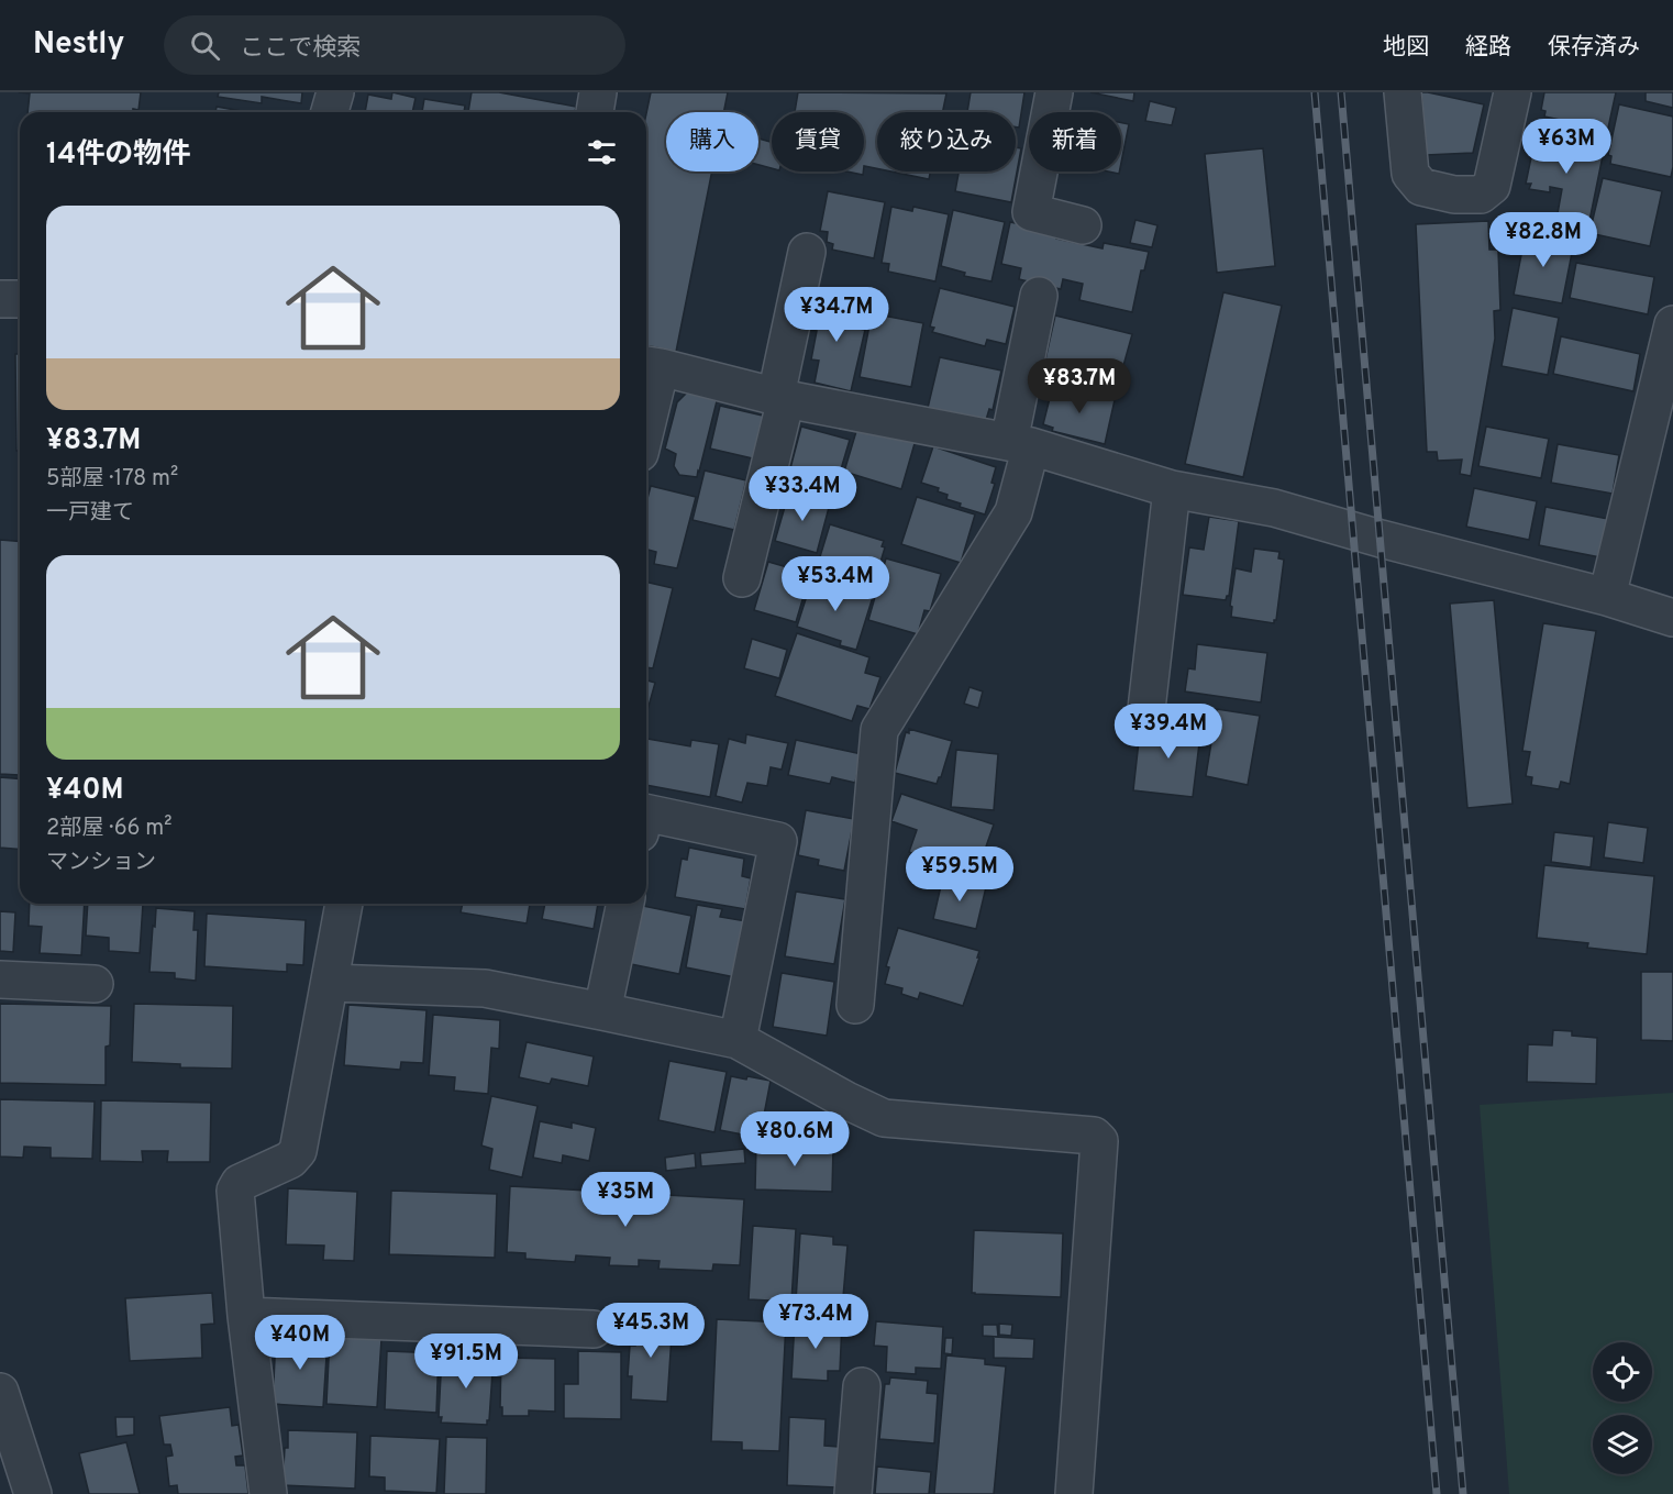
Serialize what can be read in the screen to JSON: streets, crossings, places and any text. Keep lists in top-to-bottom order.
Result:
{
  "page": {
    "header": "Nestly",
    "search": "ここで検索",
    "nav": ["地図", "経路", "保存済み"],
    "chip": [
      "購入",
      "賃貸",
      "絞り込み",
      "新着"
    ],
    "heading": "14件の物件",
    "price": [
      "¥63M",
      "¥82.8M",
      "¥34.7M",
      "¥83.7M",
      "¥33.4M",
      "¥53.4M",
      "¥39.4M",
      "¥59.5M",
      "¥80.6M",
      "¥35M",
      "¥73.4M",
      "¥45.3M",
      "¥40M",
      "¥91.5M"
    ],
    "list": [
      {
        "name": "¥83.7M",
        "note": "5部屋 · 178 m² · 一戸建て"
      },
      {
        "name": "¥40M",
        "note": "2部屋 · 66 m² · マンション"
      }
    ]
  }
}
